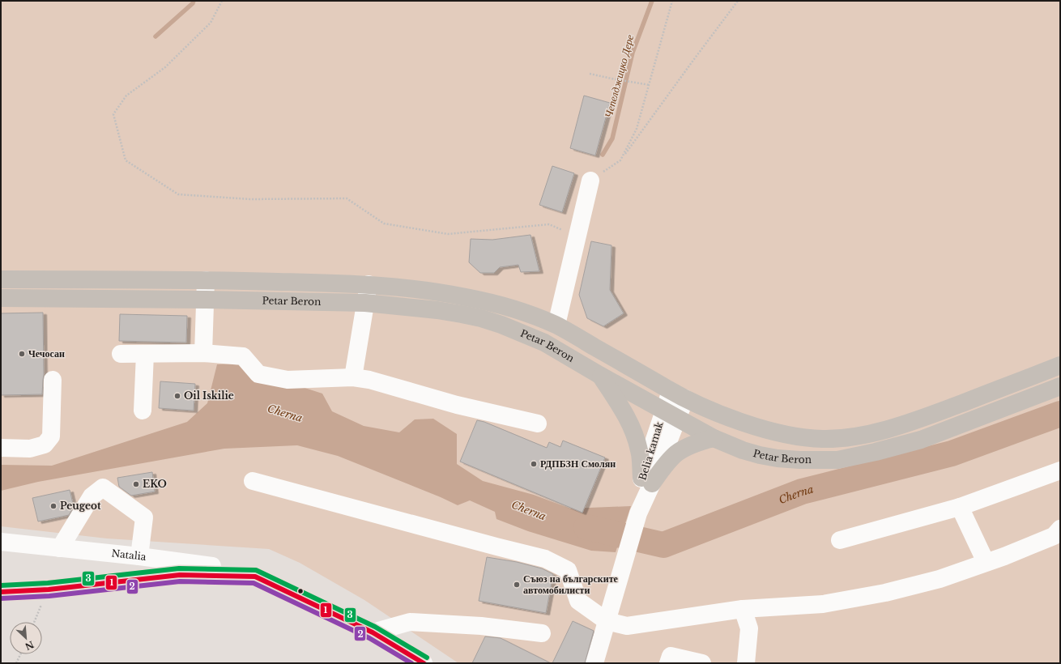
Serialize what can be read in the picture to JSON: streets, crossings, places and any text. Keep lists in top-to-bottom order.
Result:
{
  "streets": {
    "main road": ["Petar Beron"],
    "street": ["Belia kamak", "Natalia"]
  },
  "crossings": [
    ["Petar Beron", "Belia kamak"]
  ],
  "water": ["Чепелджицко Дере", "Cherna"],
  "places": [
    "Чечосан",
    "Oil Iskilie",
    "РДПБЗН Смолян",
    "EKO",
    "Peugeot",
    "Съюз на българските автомобилисти"
  ],
  "lines": ["transit line 3", "transit line 1", "transit line 2"],
  "north": "bottom right"
}
